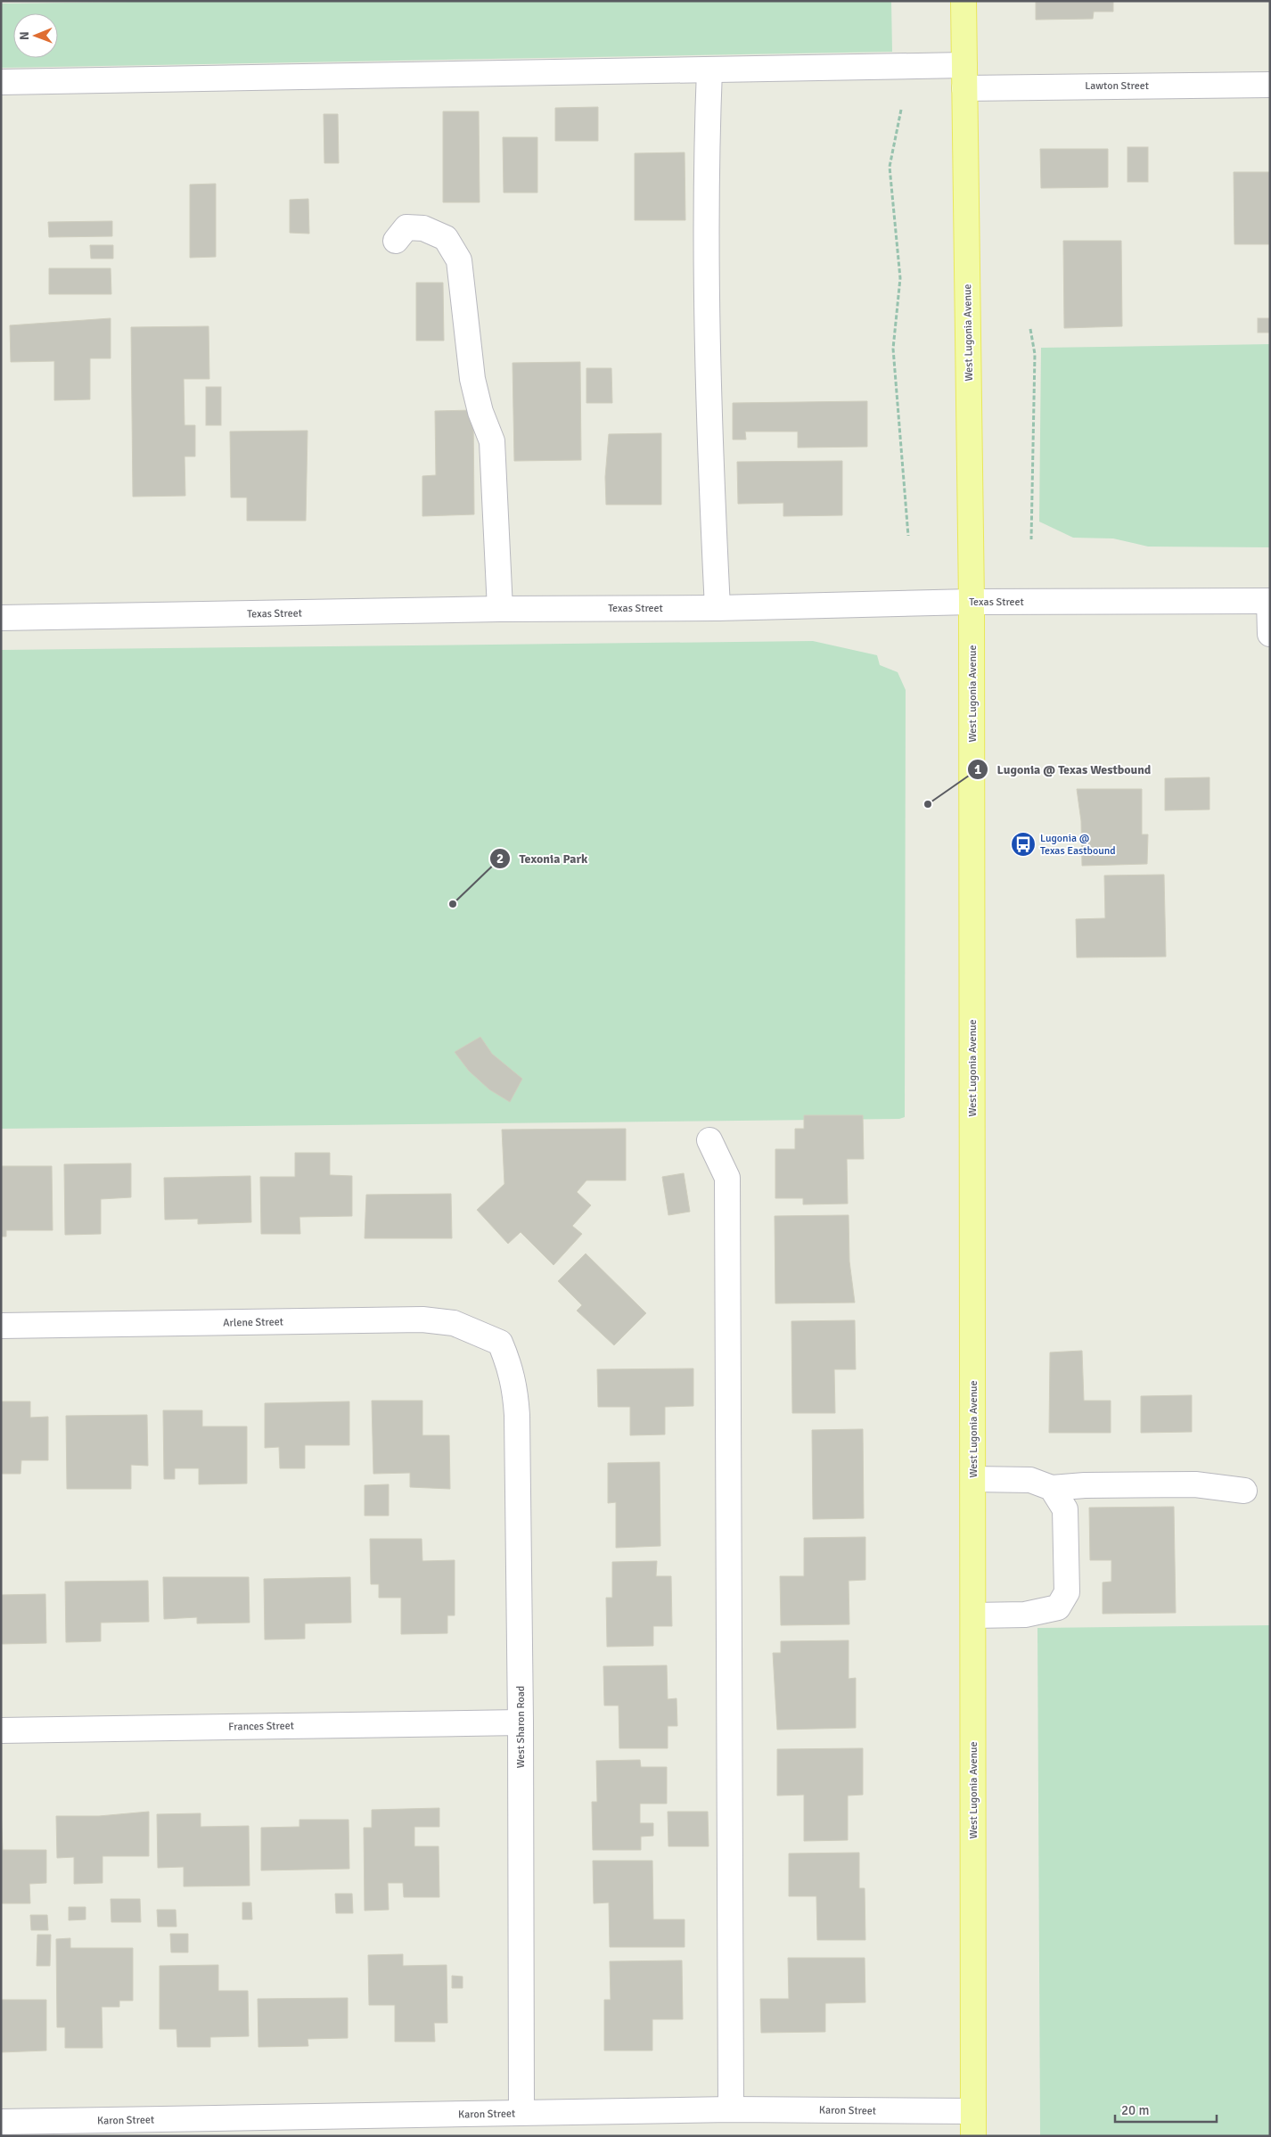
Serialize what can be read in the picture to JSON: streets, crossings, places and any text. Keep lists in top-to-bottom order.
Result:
{
  "streets": {
    "main road": ["West Lugonia Avenue"],
    "street": [
      "Lawton Street",
      "Texas Street",
      "Arlene Street",
      "Frances Street",
      "West Sharon Road",
      "Karon Street"
    ]
  },
  "crossings": [
    ["Lawton Street", "West Lugonia Avenue"],
    ["West Lugonia Avenue", "Texas Street"],
    ["West Lugonia Avenue", "Karon Street"],
    ["Arlene Street", "West Sharon Road"],
    ["Frances Street", "West Sharon Road"],
    ["West Sharon Road", "Karon Street"]
  ],
  "places": {
    "other": ["Lugonia @ Texas Westbound", "Texonia Park"],
    "bus stop": ["Lugonia @ Texas Eastbound"]
  },
  "scale_bar": "20 m",
  "north": "left"
}
